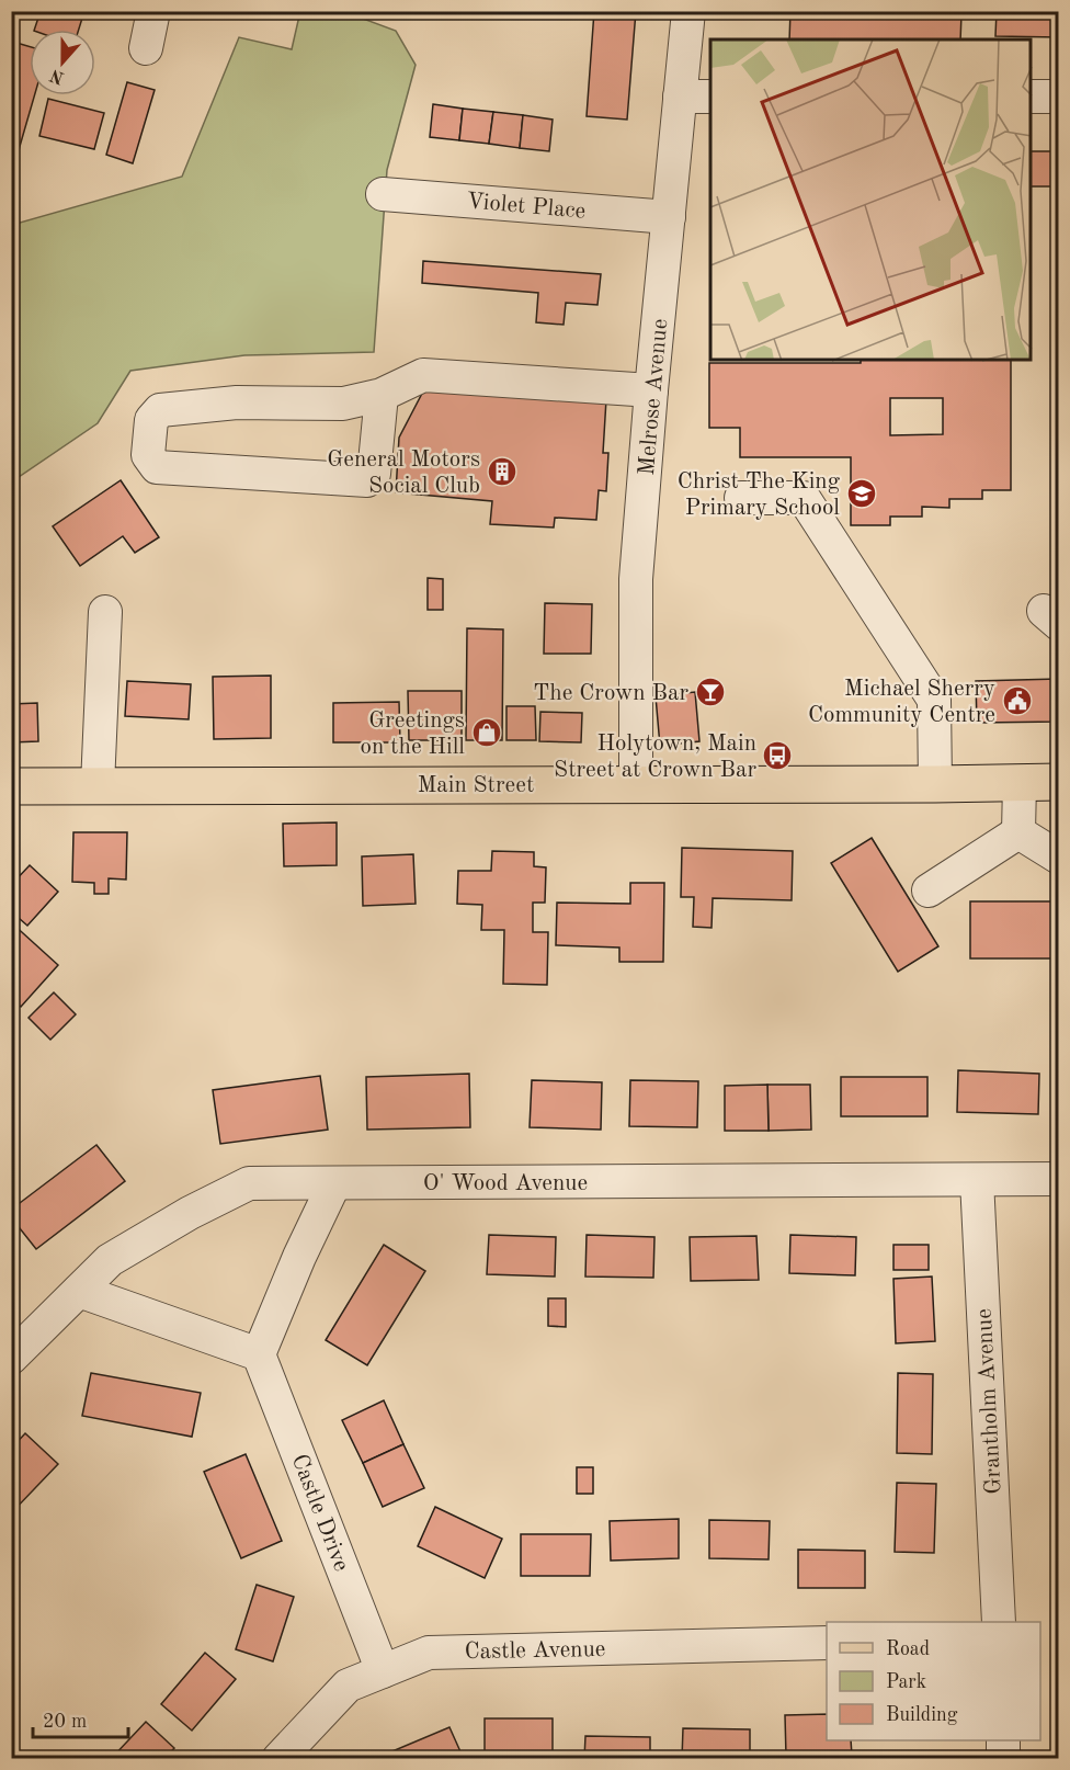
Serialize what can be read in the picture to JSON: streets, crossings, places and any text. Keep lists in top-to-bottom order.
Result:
{
  "streets": {
    "main road": ["Main Street"],
    "street": [
      "Violet Place",
      "Melrose Avenue",
      "O' Wood Avenue",
      "Grantholm Avenue",
      "Castle Drive",
      "Castle Avenue"
    ]
  },
  "crossings": [
    ["Violet Place", "Melrose Avenue"],
    ["Melrose Avenue", "Main Street"],
    ["O' Wood Avenue", "Grantholm Avenue"],
    ["Castle Drive", "Castle Avenue"]
  ],
  "places": {
    "building": ["General Motors Social Club"],
    "school or university": ["Christ The King Primary School"],
    "bar": ["The Crown Bar"],
    "public building": ["Michael Sherry Community Centre"],
    "shop": ["Greetings on the Hill"],
    "bus stop": ["Holytown, Main Street at Crown Bar"]
  },
  "legend": ["Road", "Park", "Building"],
  "scale_bar": "20 m",
  "north": "bottom"
}
